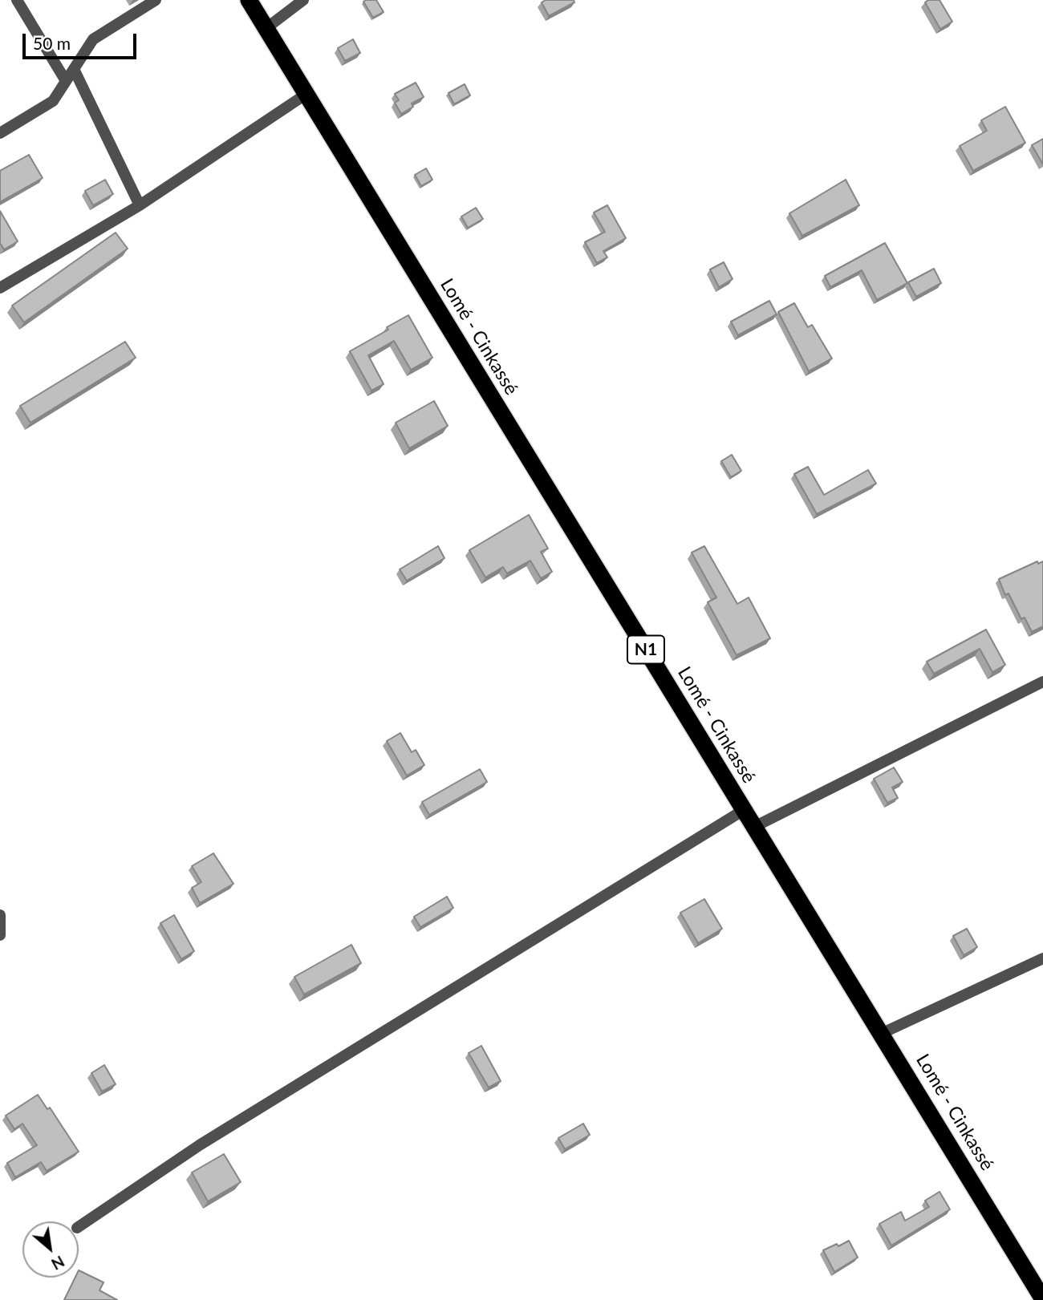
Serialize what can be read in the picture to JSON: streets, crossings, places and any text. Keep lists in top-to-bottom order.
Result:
{
  "streets": {
    "highway": ["Lomé - Cinkassé", "N1"]
  },
  "scale_bar": "50 m",
  "north": "bottom right"
}
